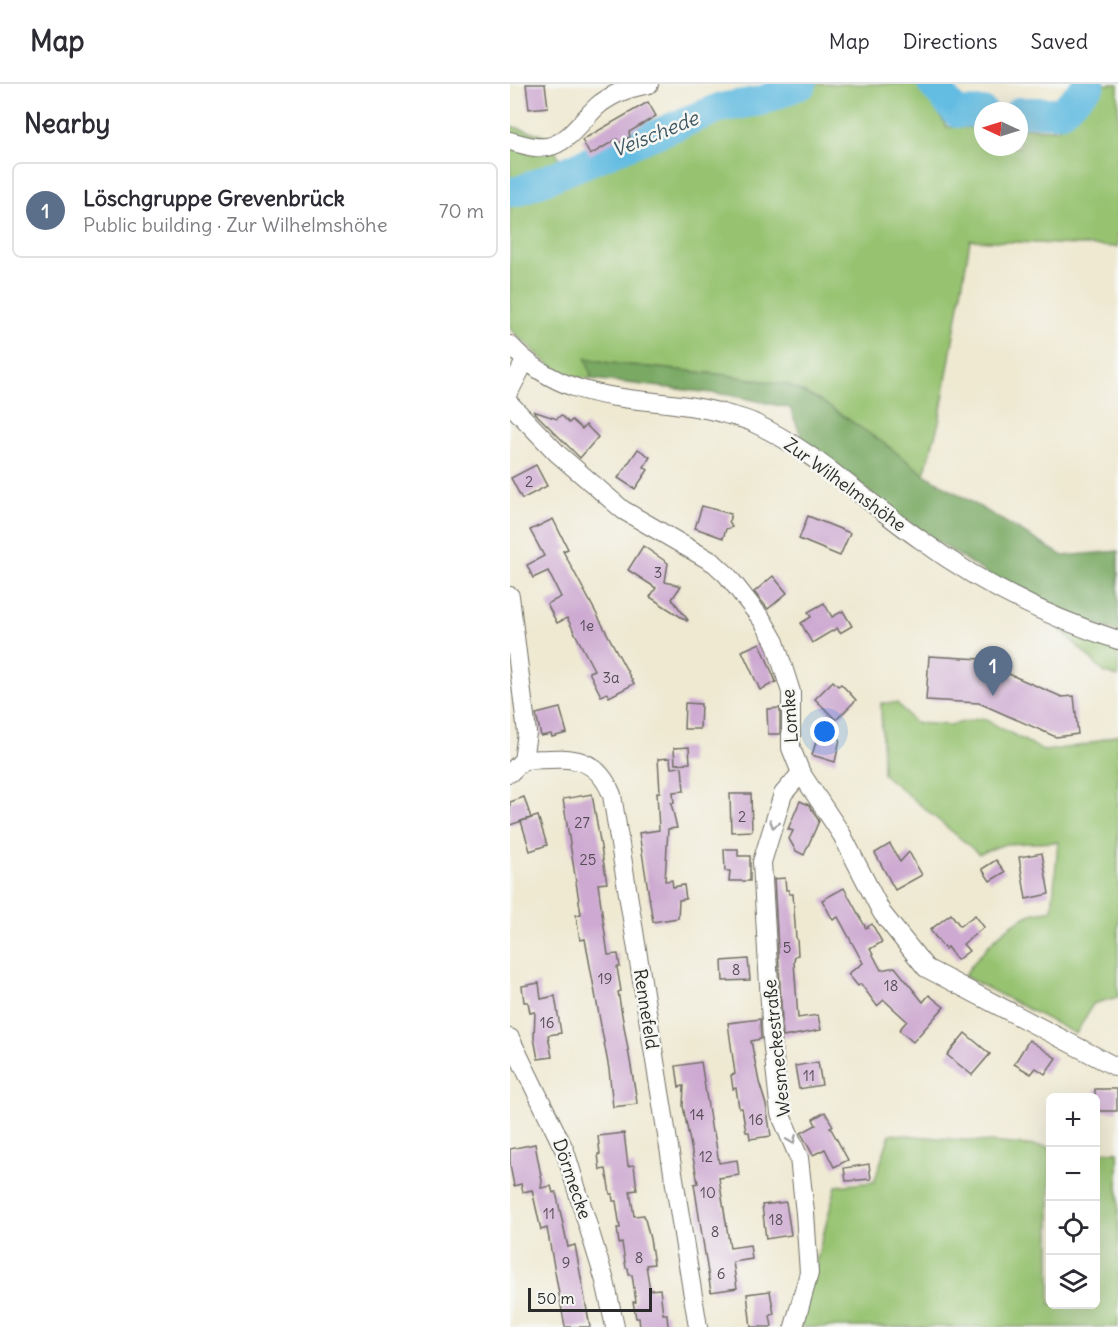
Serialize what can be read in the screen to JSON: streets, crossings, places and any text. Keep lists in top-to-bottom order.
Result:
{
  "streets": {
    "street": [
      "Zur Wilhelmshöhe",
      "Lomke",
      "Rennefeld",
      "Wesmeckestraße",
      "Dörmecke"
    ]
  },
  "crossings": [
    ["Lomke", "Wesmeckestraße"]
  ],
  "one_way": ["Wesmeckestraße"],
  "water": ["Veischede"],
  "house_numbers": [
    "2",
    "3",
    "1e",
    "3a",
    "2",
    "27",
    "25",
    "5",
    "8",
    "19",
    "18",
    "16",
    "11",
    "14",
    "16",
    "12",
    "10",
    "11",
    "18",
    "8",
    "8",
    "9",
    "6"
  ],
  "scale_bar": "50 m",
  "north": "left",
  "page": {
    "header": "Map",
    "nav": ["Map", "Directions", "Saved"],
    "heading": "Nearby",
    "list": [
      {
        "mark": "1",
        "name": "Löschgruppe Grevenbrück",
        "note": "Public building · Zur Wilhelmshöhe",
        "value": "70 m"
      }
    ],
    "pins": "1",
    "map_buttons": ["+", "−"],
    "scale": "50 m"
  }
}
